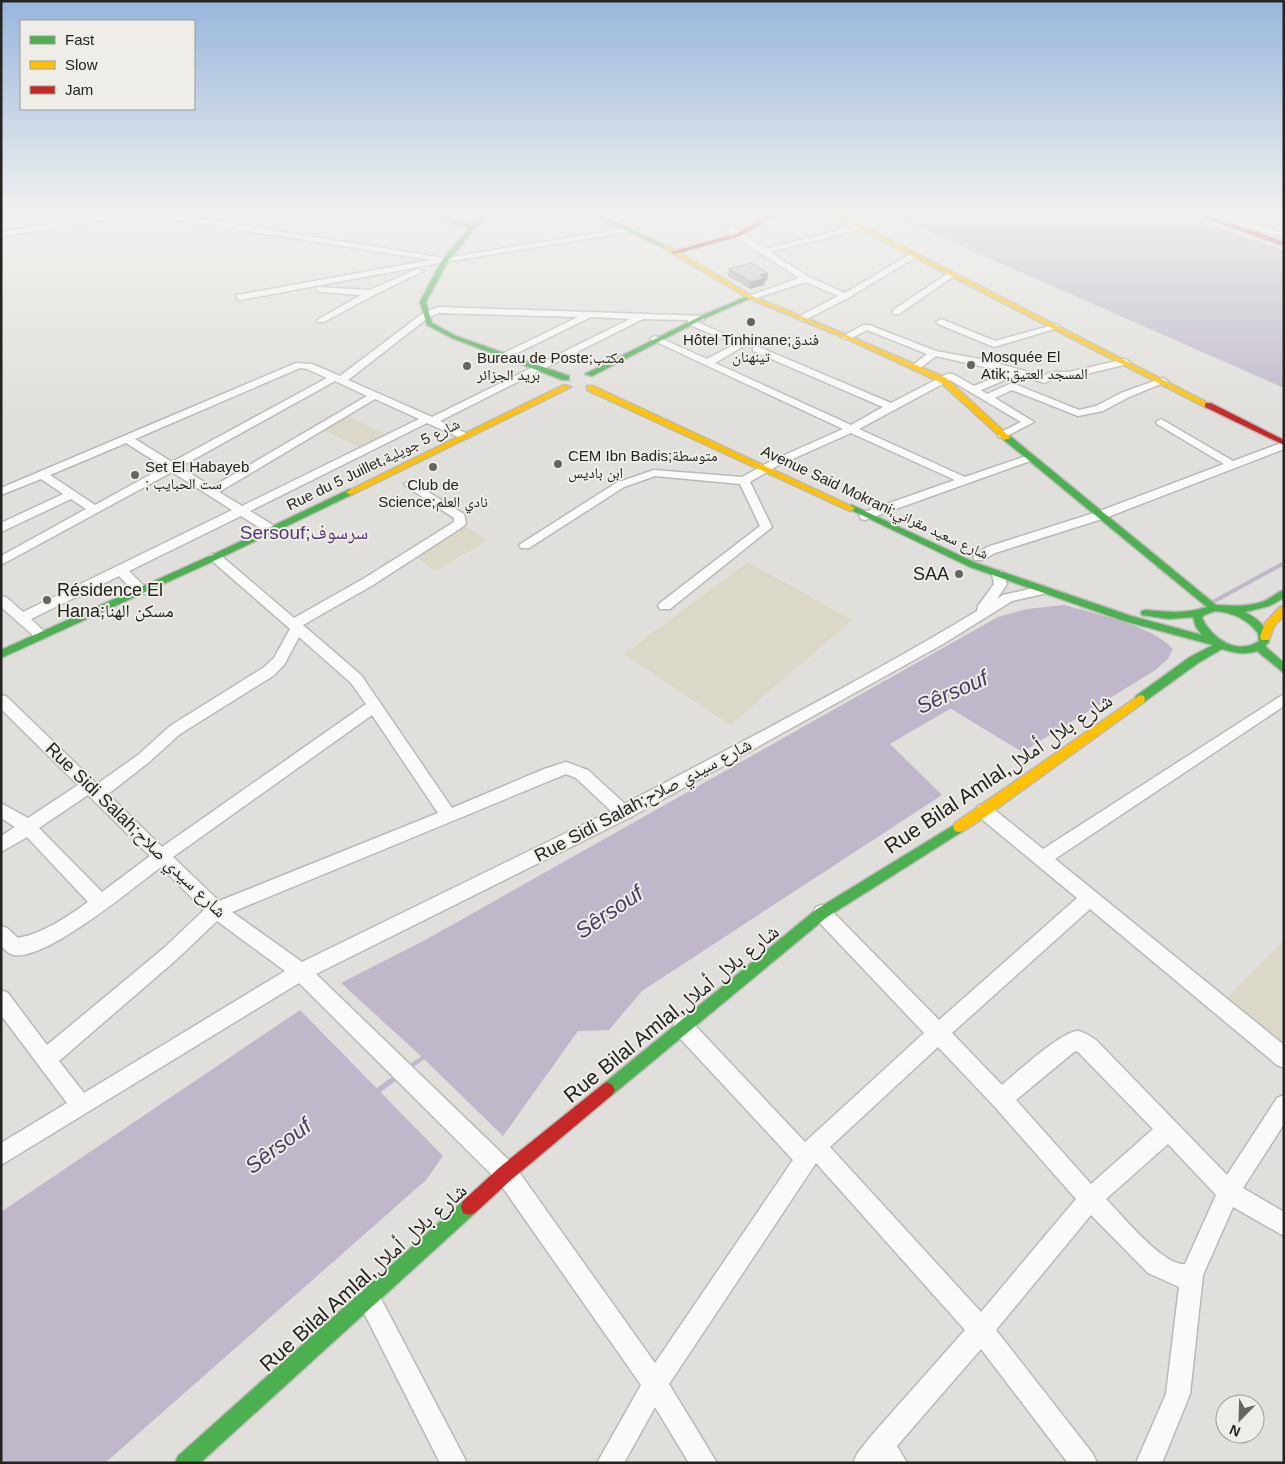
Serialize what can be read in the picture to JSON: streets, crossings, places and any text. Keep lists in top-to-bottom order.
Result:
{
  "streets": {
    "street": [
      "Rue du 5 Juillet,شارع 5 جويلية",
      "Avenue Said Mokrani;شارع سعيد مقراني",
      "Rue Bilal Amlal,شارع بلال أملال",
      "Rue Sidi Salah;شارع سيدي صلاح"
    ]
  },
  "crossings": [
    ["Rue du 5 Juillet,شارع 5 جويلية", "Avenue Said Mokrani;شارع سعيد مقراني"],
    ["Avenue Said Mokrani;شارع سعيد مقراني", "Rue Bilal Amlal,شارع بلال أملال"],
    ["Avenue Said Mokrani;شارع سعيد مقراني", "Rue Sidi Salah;شارع سيدي صلاح"]
  ],
  "districts": ["Sersouf;سرسوف"],
  "water": ["Sêrsouf"],
  "places": [
    "Hôtel Tinhinane;فندق تينهنان",
    "Mosquée El Atik;المسجد العتيق",
    "Bureau de Poste;مكتب بريد الجزائر",
    "CEM Ibn Badis;متوسطة ابن باديس",
    "Club de Science;نادي العلم",
    "Set El Habayeb ; ست الحبايب",
    "SAA",
    "Résidence El Hana;مسكن الهنا"
  ],
  "legend": ["Fast", "Slow", "Jam"],
  "north": "bottom left"
}
